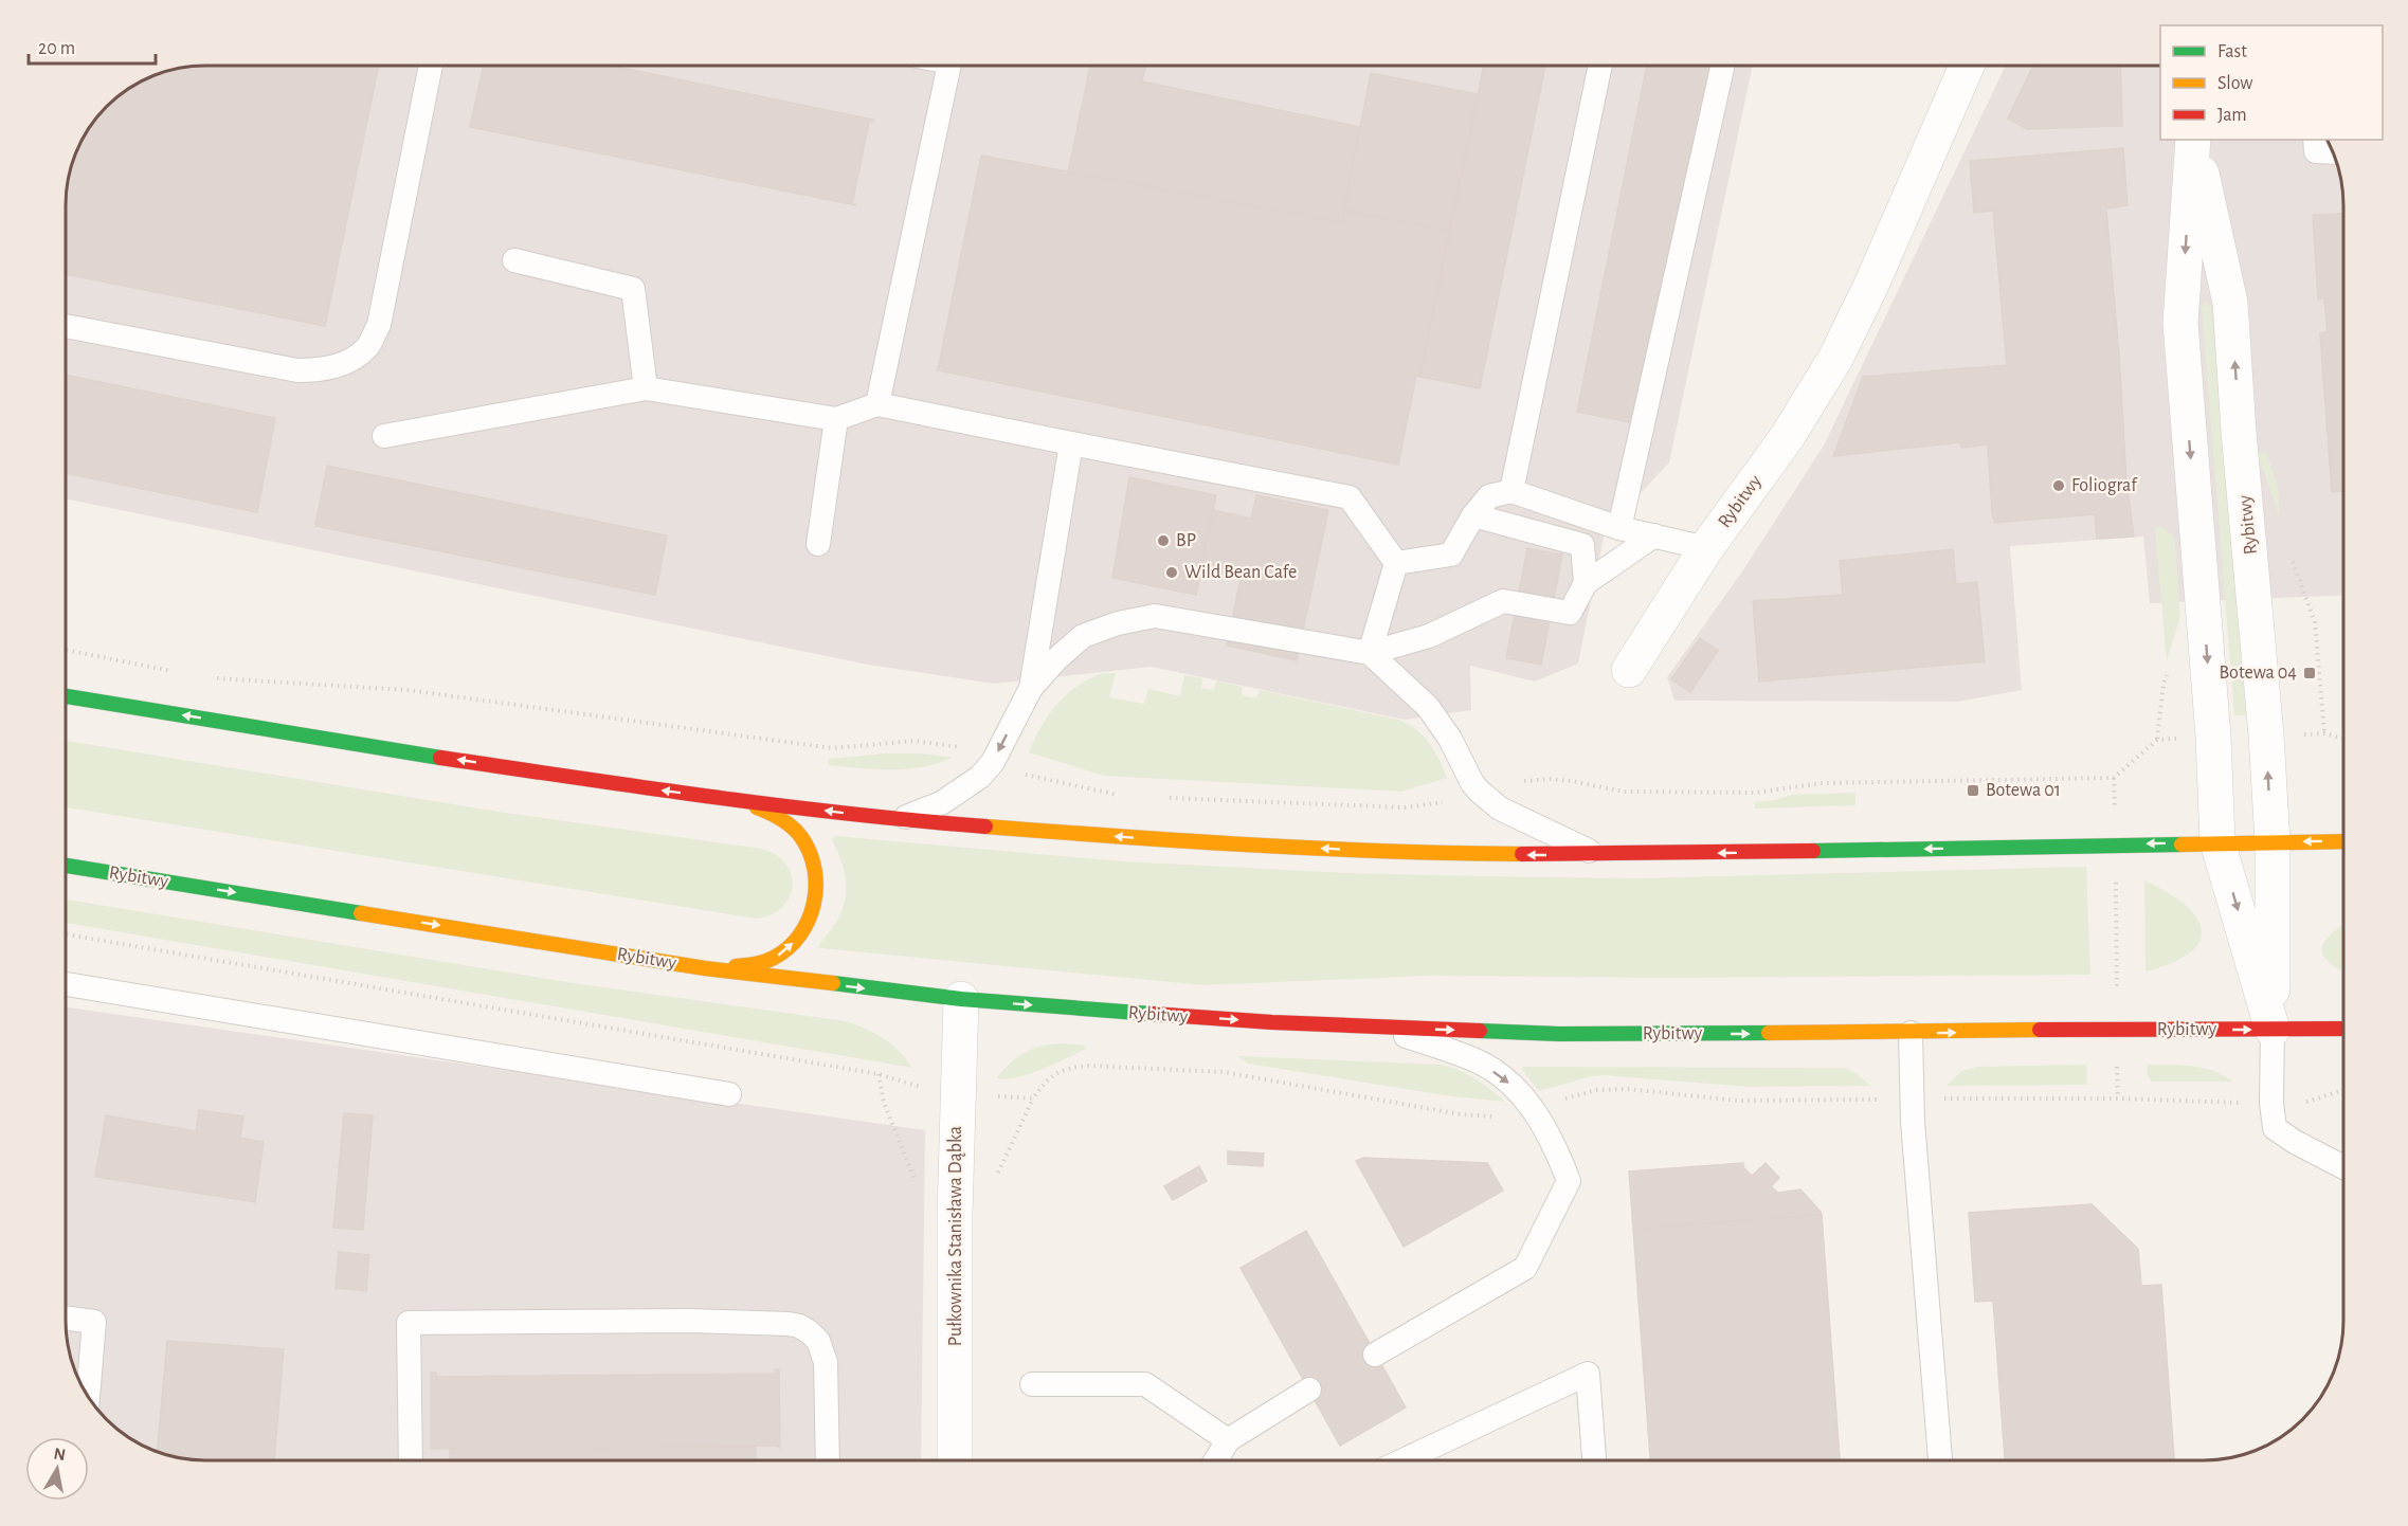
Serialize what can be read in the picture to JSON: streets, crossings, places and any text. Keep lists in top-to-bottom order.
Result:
{
  "streets": {
    "main road": ["Rybitwy"],
    "street": ["Pułkownika Stanisława Dąbka"]
  },
  "crossings": [
    ["Rybitwy", "Pułkownika Stanisława Dąbka"]
  ],
  "places": {
    "other": ["Foliograf", "BP", "Wild Bean Cafe"],
    "transit": ["Botewa 04", "Botewa 01"]
  },
  "legend": ["Fast", "Slow", "Jam"],
  "scale_bar": "20 m",
  "north": "top"
}
